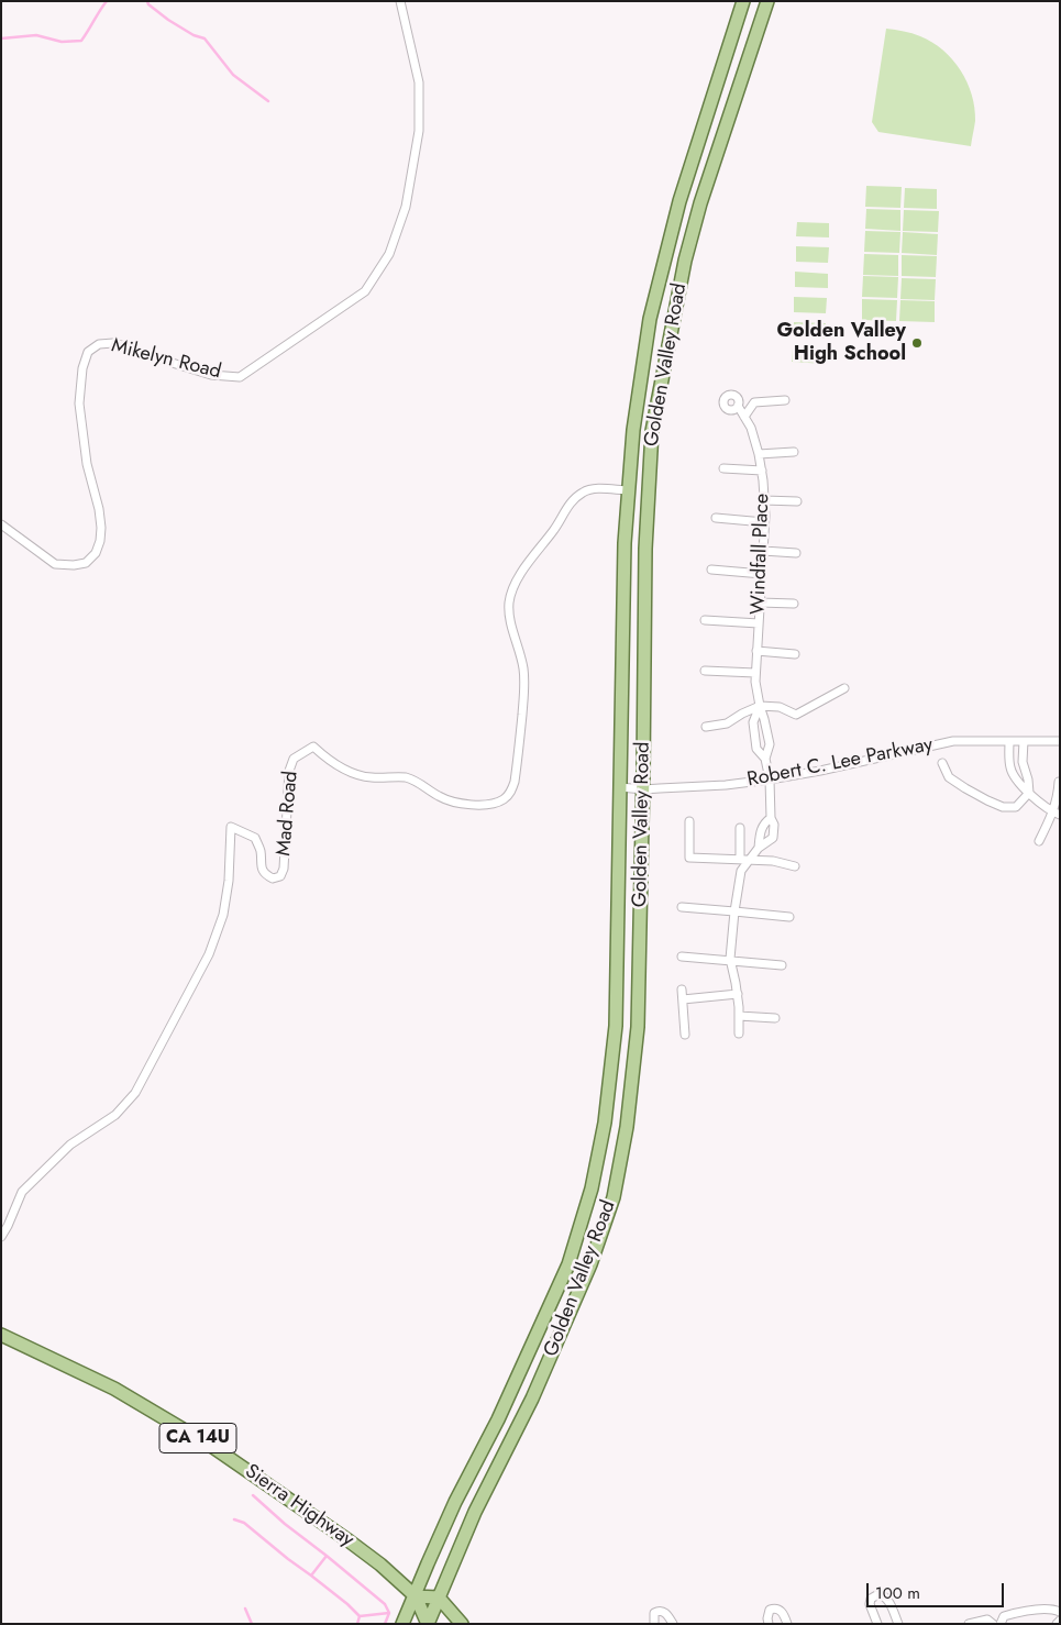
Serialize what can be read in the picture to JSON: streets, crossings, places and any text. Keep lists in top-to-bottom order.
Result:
{
  "streets": {
    "main road": ["Golden Valley Road", "CA 14U", "Sierra Highway"],
    "street": [
      "Mikelyn Road",
      "Windfall Place",
      "Robert C. Lee Parkway",
      "Mad Road"
    ]
  },
  "crossings": [
    ["Golden Valley Road", "Robert C. Lee Parkway"],
    ["Golden Valley Road", "Mad Road"],
    ["Golden Valley Road", "Sierra Highway"]
  ],
  "places": ["Golden Valley High School"],
  "scale_bar": "100 m"
}
